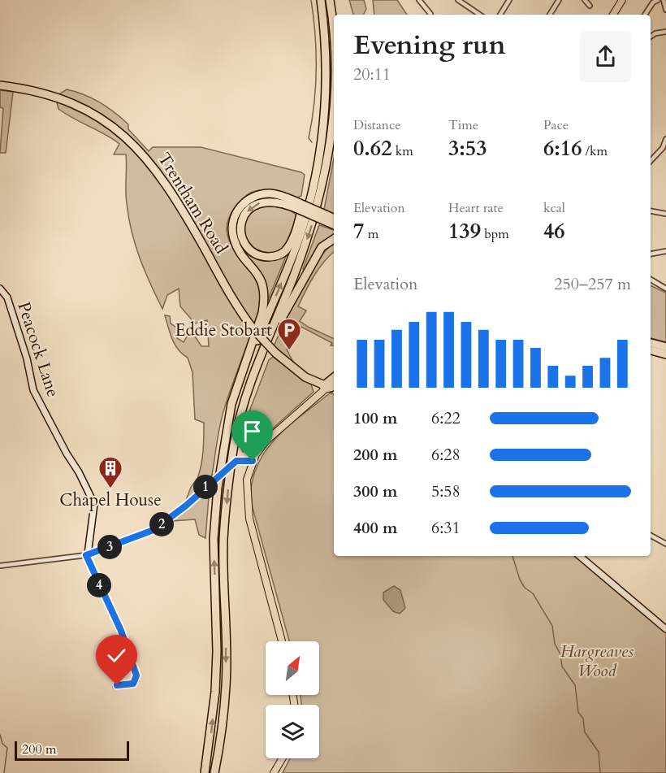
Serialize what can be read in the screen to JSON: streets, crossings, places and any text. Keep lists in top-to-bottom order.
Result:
{
  "streets": {
    "highway": ["Trentham Road"],
    "street": ["Peacock Lane"]
  },
  "parks": ["Hargreaves Wood"],
  "places": {
    "parking": ["Eddie Stobart"],
    "building": ["Chapel House"]
  },
  "scale_bar": "200 m",
  "north": "top right",
  "page": {
    "heading": ["Evening run", "20:11"],
    "stats": [
      ["Distance", "0.62 km"],
      ["Time", "3:53"],
      ["Pace", "6:16 /km"],
      ["Elevation", "7 m"],
      ["Heart rate", "139 bpm"],
      ["kcal", "46"]
    ],
    "chart": ["Elevation", "250–257 m"],
    "list": [
      {
        "name": "100 m",
        "note": "6:22"
      },
      {
        "name": "200 m",
        "note": "6:28"
      },
      {
        "name": "300 m",
        "note": "5:58"
      },
      {
        "name": "400 m",
        "note": "6:31"
      }
    ],
    "pins": [
      "1",
      "2",
      "3",
      "4"
    ],
    "scale": "200 m"
  }
}
